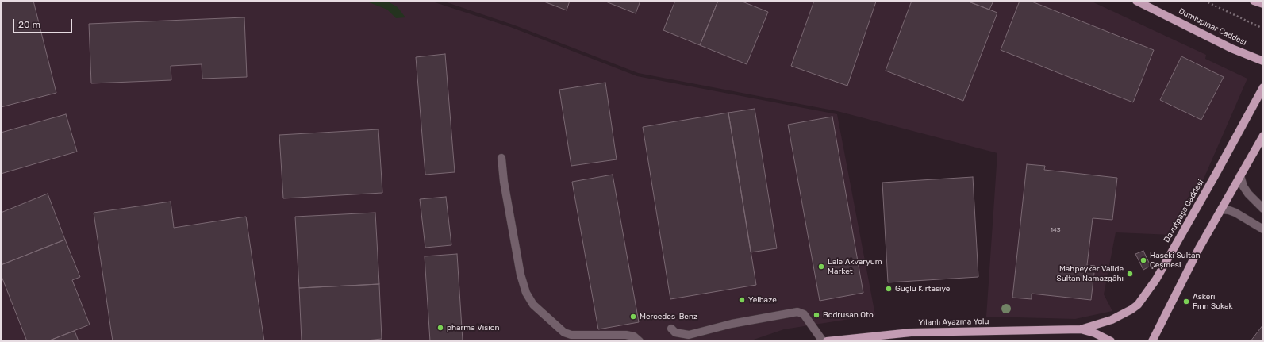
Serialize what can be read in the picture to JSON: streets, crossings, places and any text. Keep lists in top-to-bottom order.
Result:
{
  "streets": {
    "main road": ["Dumlupınar Caddesi", "Davutpaşa Caddesi", "Yılanlı Ayazma Yolu"]
  },
  "crossings": [
    ["Davutpaşa Caddesi", "Yılanlı Ayazma Yolu"]
  ],
  "places": [
    "Haseki Sultan Çeşmesi",
    "Lale Akvaryum Market",
    "Mahpeyker Valide Sultan Namazgâhı",
    "Güçlü Kırtasiye",
    "Yelbaze",
    "Askeri Fırın Sokak",
    "Bodrusan Oto",
    "Mercedes-Benz",
    "pharma Vision"
  ],
  "house_numbers": ["143"],
  "scale_bar": "20 m"
}
